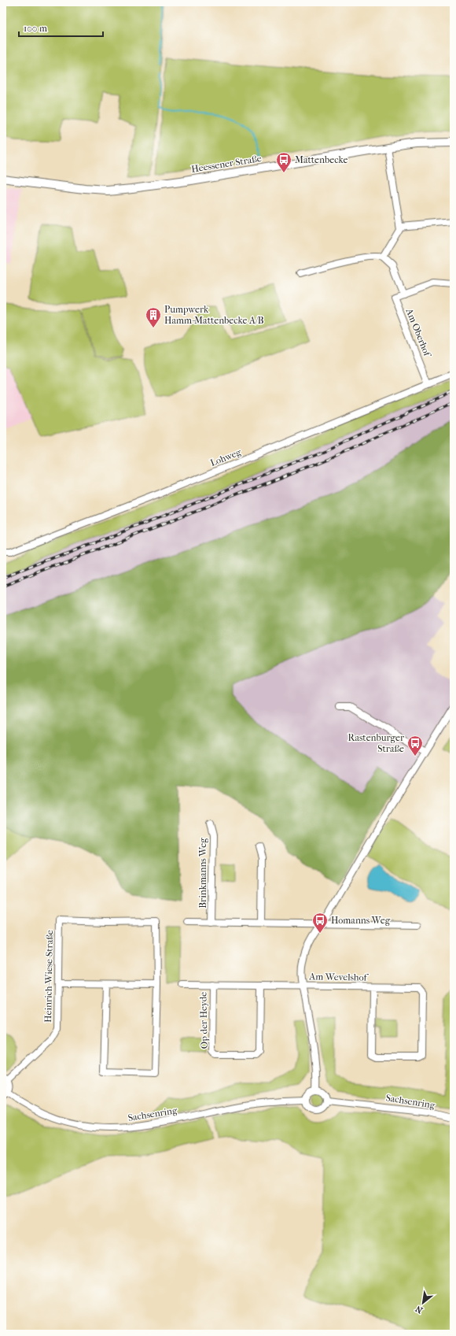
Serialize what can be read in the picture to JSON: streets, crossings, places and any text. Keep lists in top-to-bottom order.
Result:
{
  "streets": {
    "main road": ["Heessener Straße"],
    "street": [
      "Am Oberhof",
      "Lohweg",
      "Brinkmanns Weg",
      "Heinrich-Wiese-Straße",
      "Am Wevelshof",
      "Op der Heyde",
      "Sachsenring"
    ]
  },
  "crossings": [
    ["Am Oberhof", "Lohweg"],
    ["Am Wevelshof", "Op der Heyde"]
  ],
  "places": {
    "bus stop": ["Mattenbecke", "Rastenburger Straße", "Homanns Weg"],
    "building": ["Pumpwerk Hamm-Mattenbecke A/B"]
  },
  "scale_bar": "100 m",
  "north": "bottom left"
}
